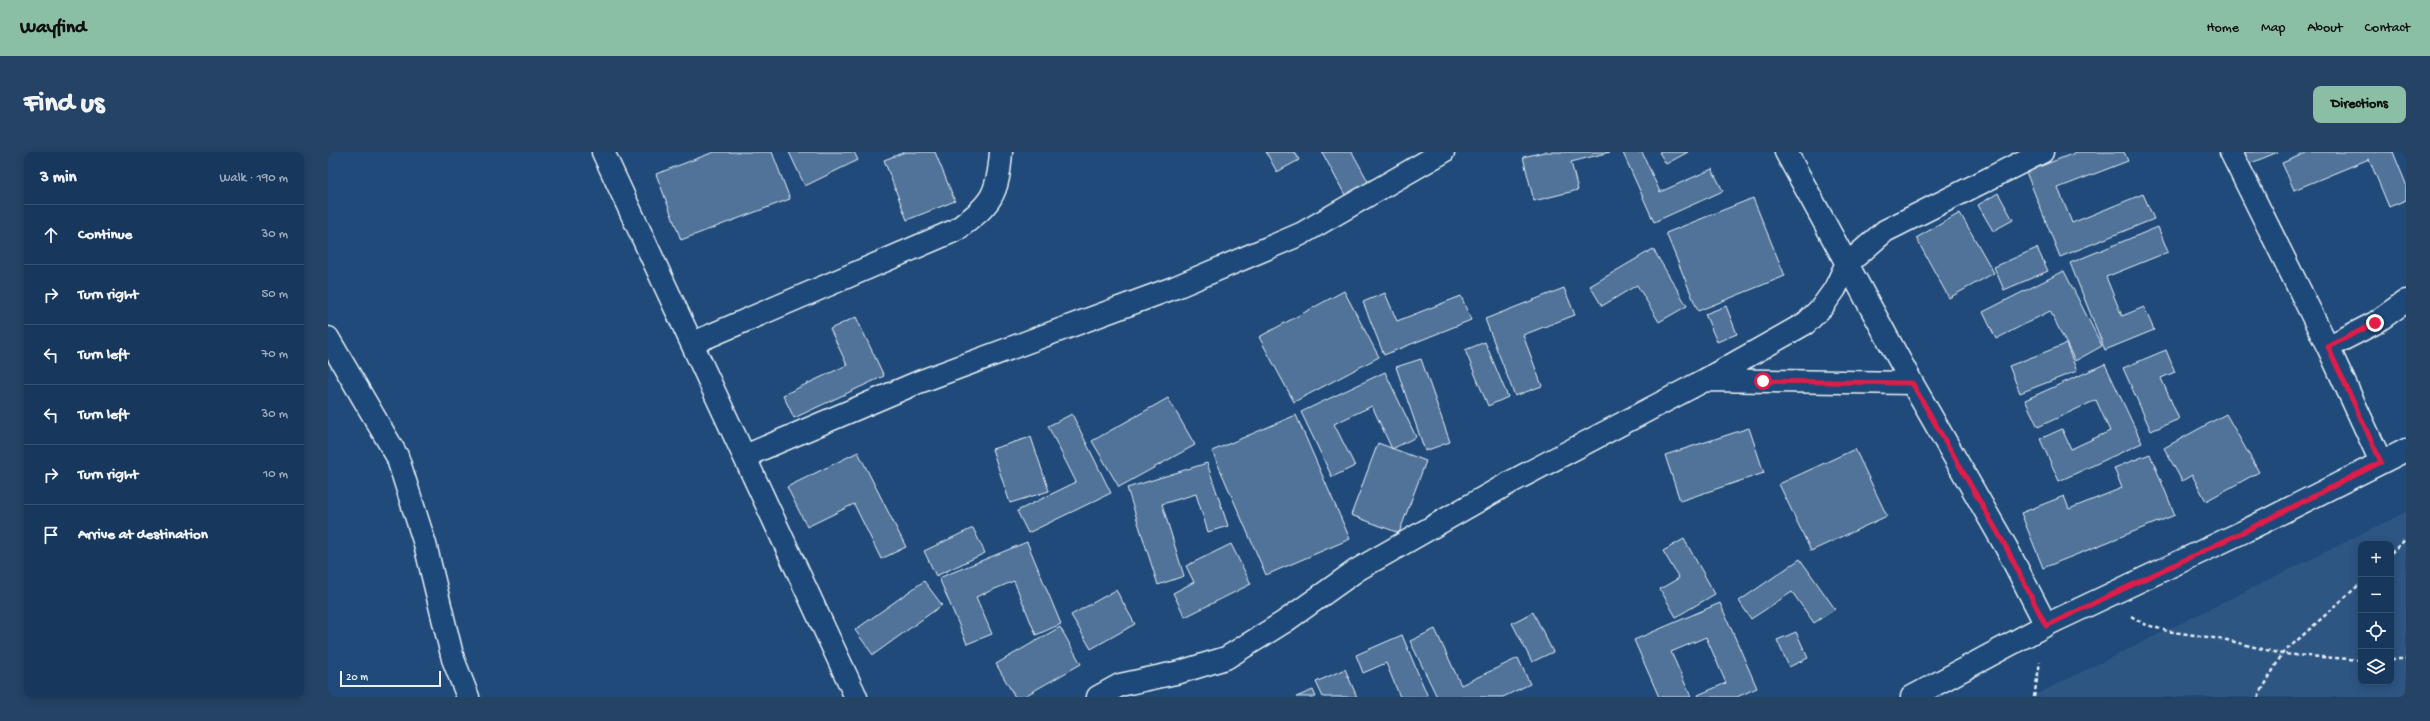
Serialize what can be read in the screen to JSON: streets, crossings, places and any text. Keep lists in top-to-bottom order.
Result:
{
  "scale_bar": "20 m",
  "page": {
    "header": "Wayfind",
    "nav": [
      "Home",
      "Map",
      "About",
      "Contact"
    ],
    "buttons": "Directions",
    "title": "Find us",
    "heading": ["3 min", "Walk · 190 m"],
    "list": [
      ["Continue", "30 m"],
      ["Turn right", "50 m"],
      ["Turn left", "70 m"],
      ["Turn left", "30 m"],
      ["Turn right", "10 m"],
      "Arrive at destination"
    ],
    "map_buttons": ["+", "−"],
    "scale": "20 m"
  }
}
